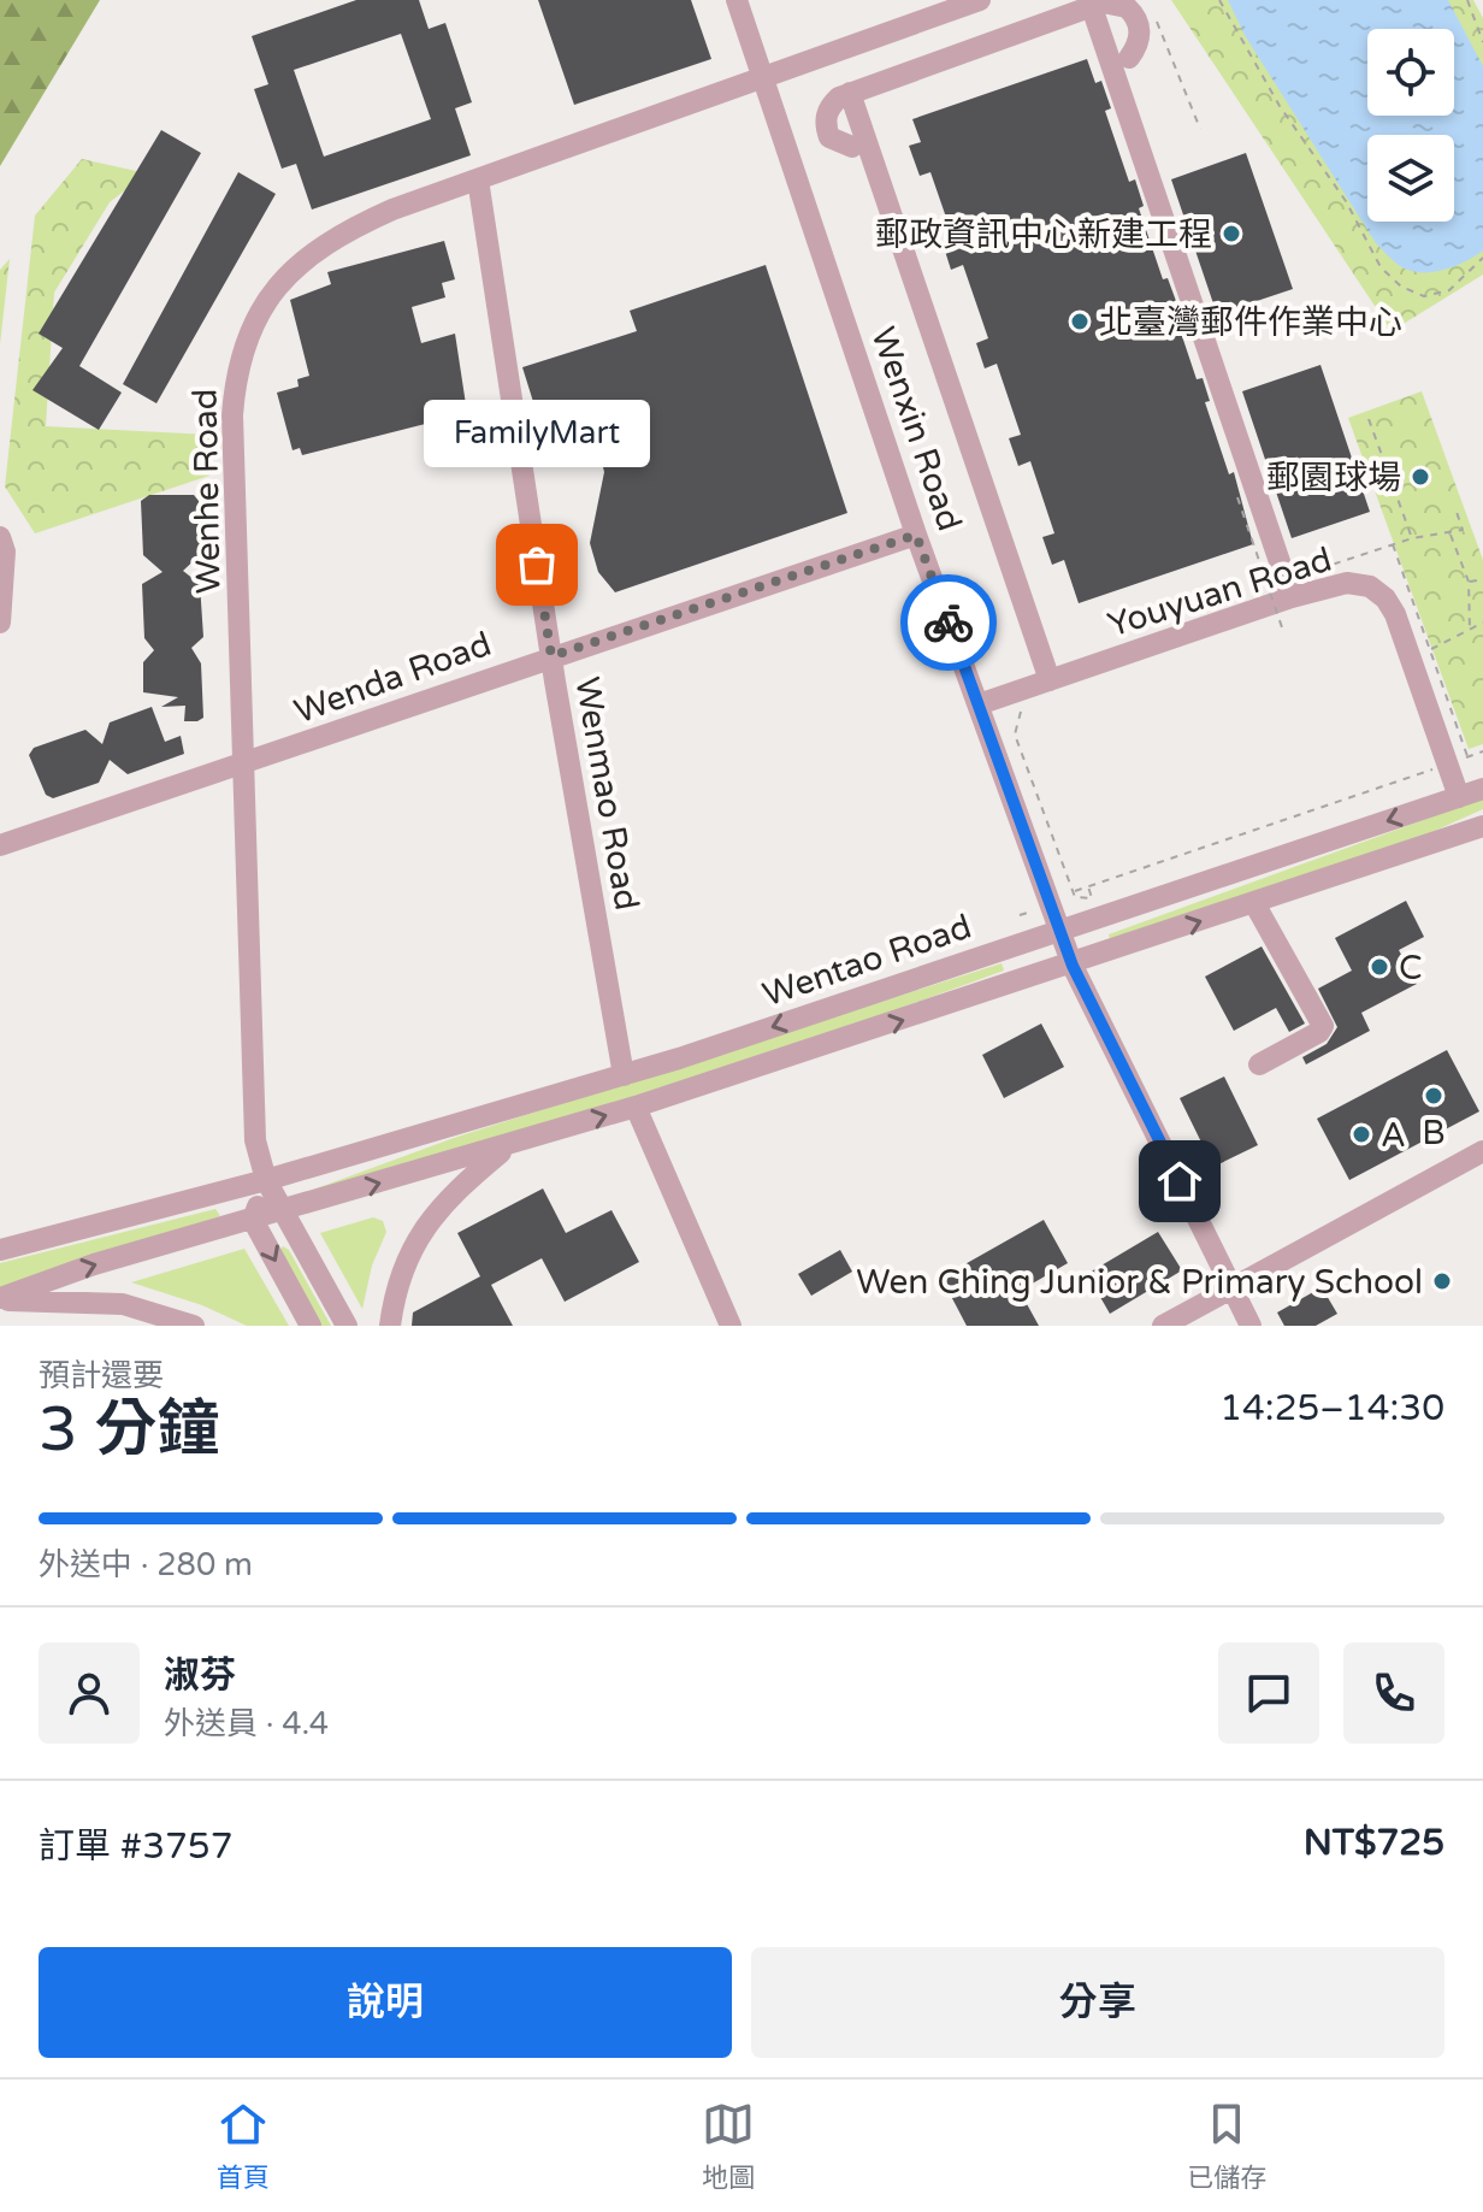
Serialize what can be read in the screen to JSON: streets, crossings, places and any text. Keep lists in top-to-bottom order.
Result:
{
  "streets": {
    "street": [
      "Wenxin Road",
      "Wenhe Road",
      "Youyuan Road",
      "Wenda Road",
      "Wenmao Road",
      "Wentao Road"
    ]
  },
  "crossings": [
    ["Wenxin Road", "Wenhe Road"],
    ["Wenxin Road", "Youyuan Road"],
    ["Wenxin Road", "Wenda Road"],
    ["Wenxin Road", "Wentao Road"],
    ["Wenhe Road", "Wenda Road"],
    ["Wenhe Road", "Wenmao Road"],
    ["Wenhe Road", "Wentao Road"],
    ["Youyuan Road", "Wentao Road"],
    ["Wenda Road", "Wenmao Road"],
    ["Wenmao Road", "Wentao Road"]
  ],
  "places": [
    "郵政資訊中心新建工程",
    "北臺灣郵件作業中心",
    "郵園球場",
    "FamilyMart",
    "C",
    "B",
    "A",
    "Wen Ching Junior & Primary School"
  ],
  "page": {
    "bubble": "FamilyMart",
    "heading": ["3 分鐘", "預計還要", "14:25–14:30"],
    "panel": [
      "淑芬",
      "外送員 · 4.4",
      "訂單 #3757",
      "NT$725"
    ],
    "bar": "外送中 · 280 m",
    "buttons": ["說明", "分享"],
    "tabs": ["首頁", "地圖", "已儲存"]
  }
}
